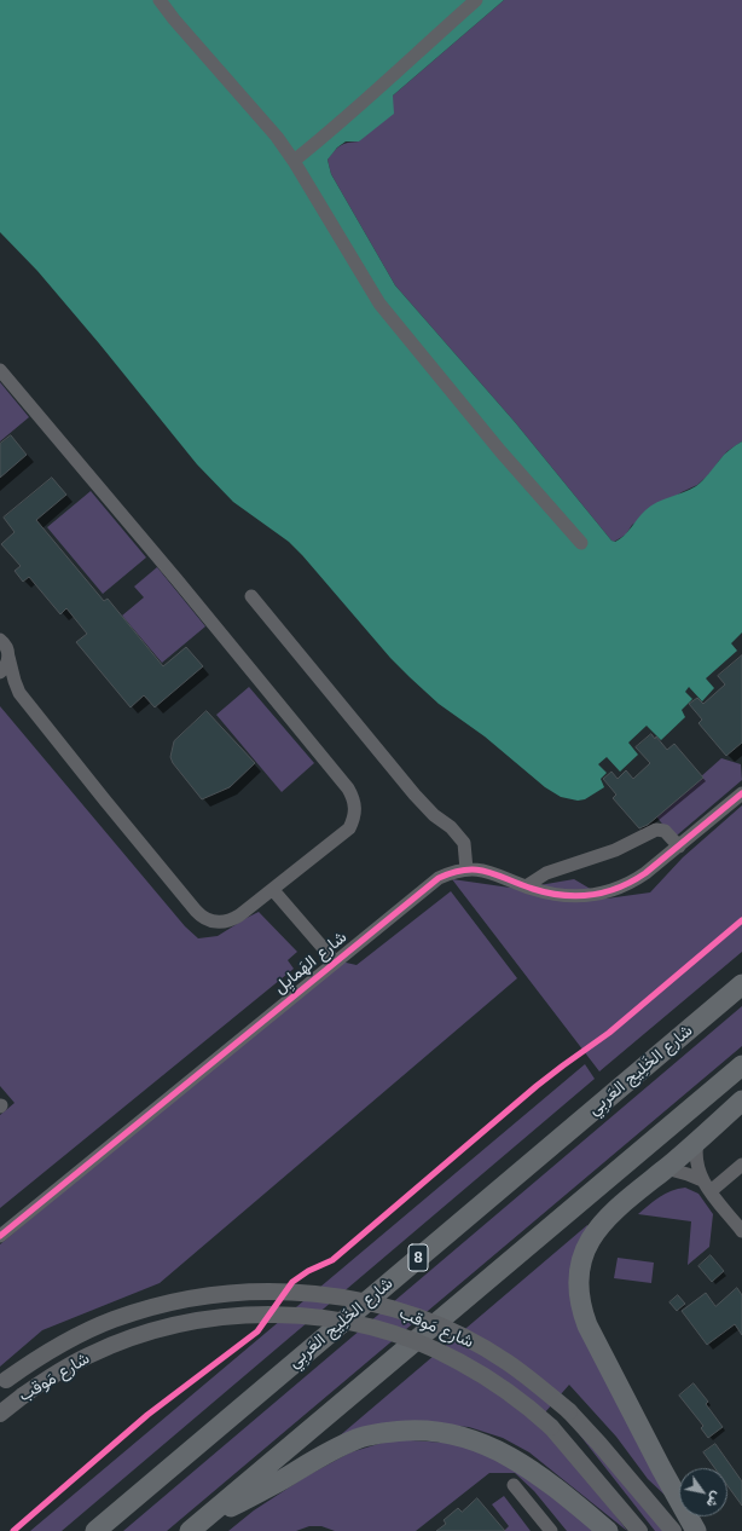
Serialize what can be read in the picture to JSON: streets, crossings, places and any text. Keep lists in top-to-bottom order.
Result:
{
  "streets": {
    "highway": ["شارع الخَلِيج العَربِي", "8"],
    "main road": ["شارع مَوقب"],
    "street": ["شارع الهَمايِل"]
  },
  "north": "bottom right"
}
